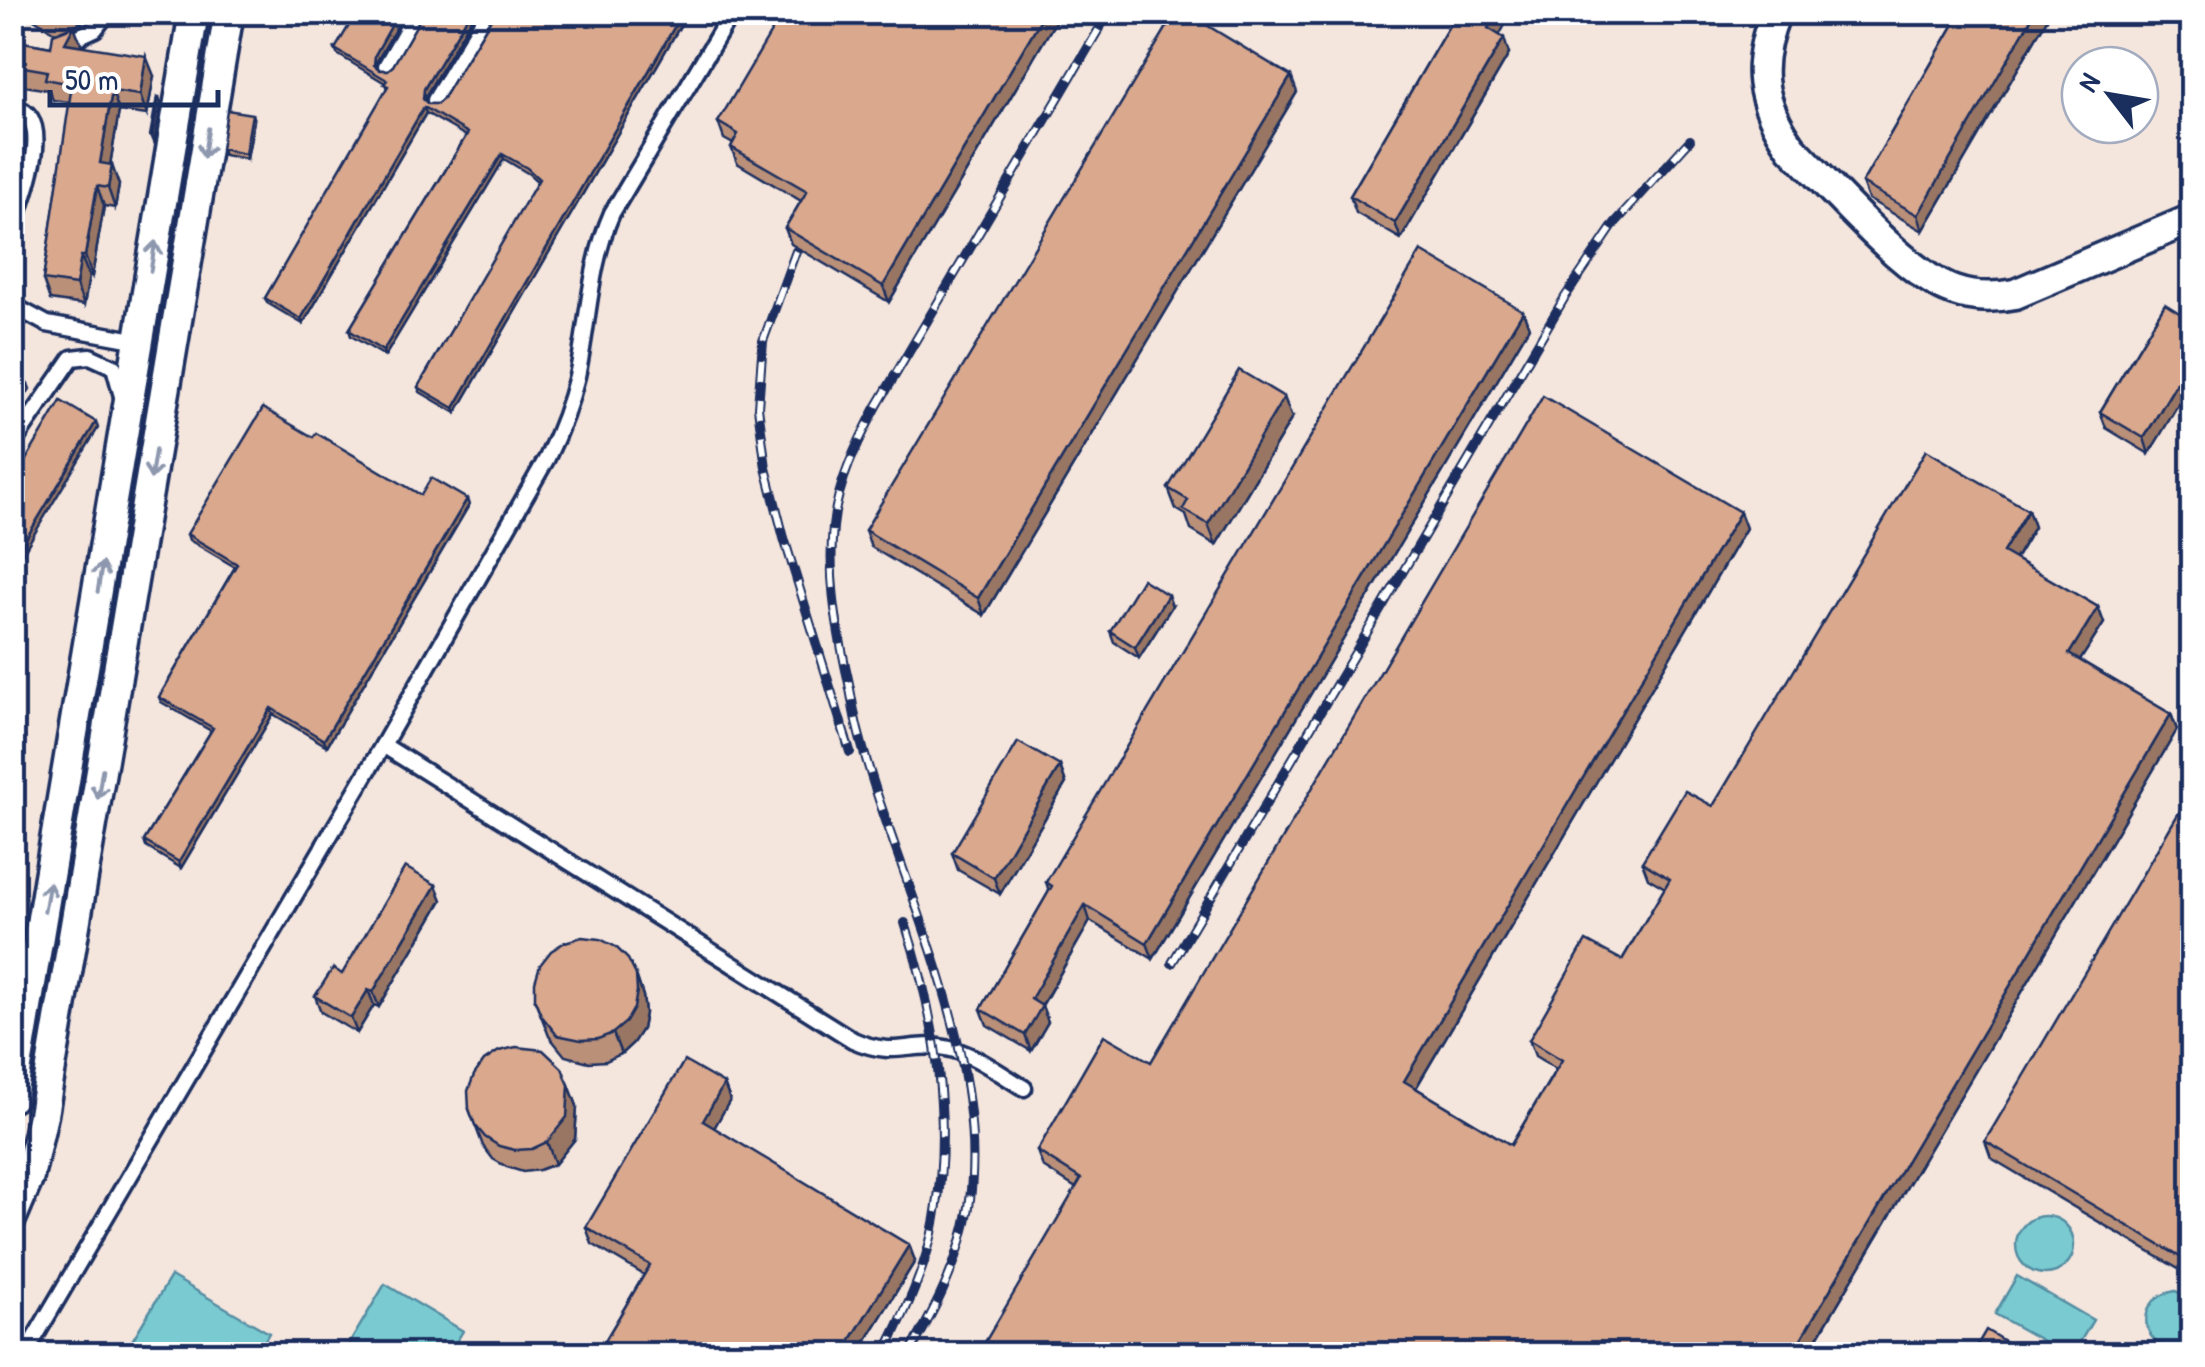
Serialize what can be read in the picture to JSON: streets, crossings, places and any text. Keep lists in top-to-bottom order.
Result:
{
  "scale_bar": "50 m",
  "north": "top left"
}
